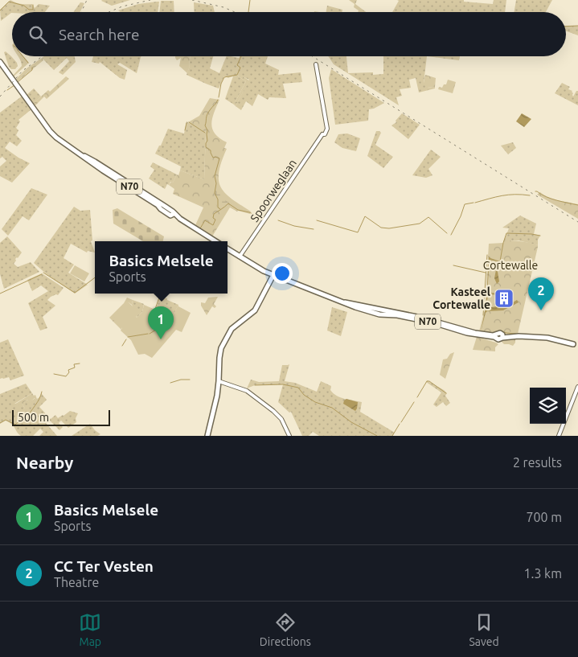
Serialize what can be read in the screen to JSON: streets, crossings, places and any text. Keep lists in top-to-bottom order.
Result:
{
  "streets": {
    "main road": ["N70"],
    "street": ["Spoorweglaan"]
  },
  "crossings": [
    ["N70", "Spoorweglaan"]
  ],
  "parks": ["Cortewalle"],
  "places": {
    "building": ["Kasteel Cortewalle"]
  },
  "scale_bar": "500 m",
  "page": {
    "search": "Search here",
    "popup": ["Basics Melsele", "Sports"],
    "pins": ["2", "1"],
    "scale": "500 m",
    "heading": ["Nearby", "2 results"],
    "list": [
      {
        "mark": "1",
        "name": "Basics Melsele",
        "note": "Sports",
        "value": "700 m"
      },
      {
        "mark": "2",
        "name": "CC Ter Vesten",
        "note": "Theatre",
        "value": "1.3 km"
      }
    ],
    "nav": ["Map", "Directions", "Saved"]
  }
}
